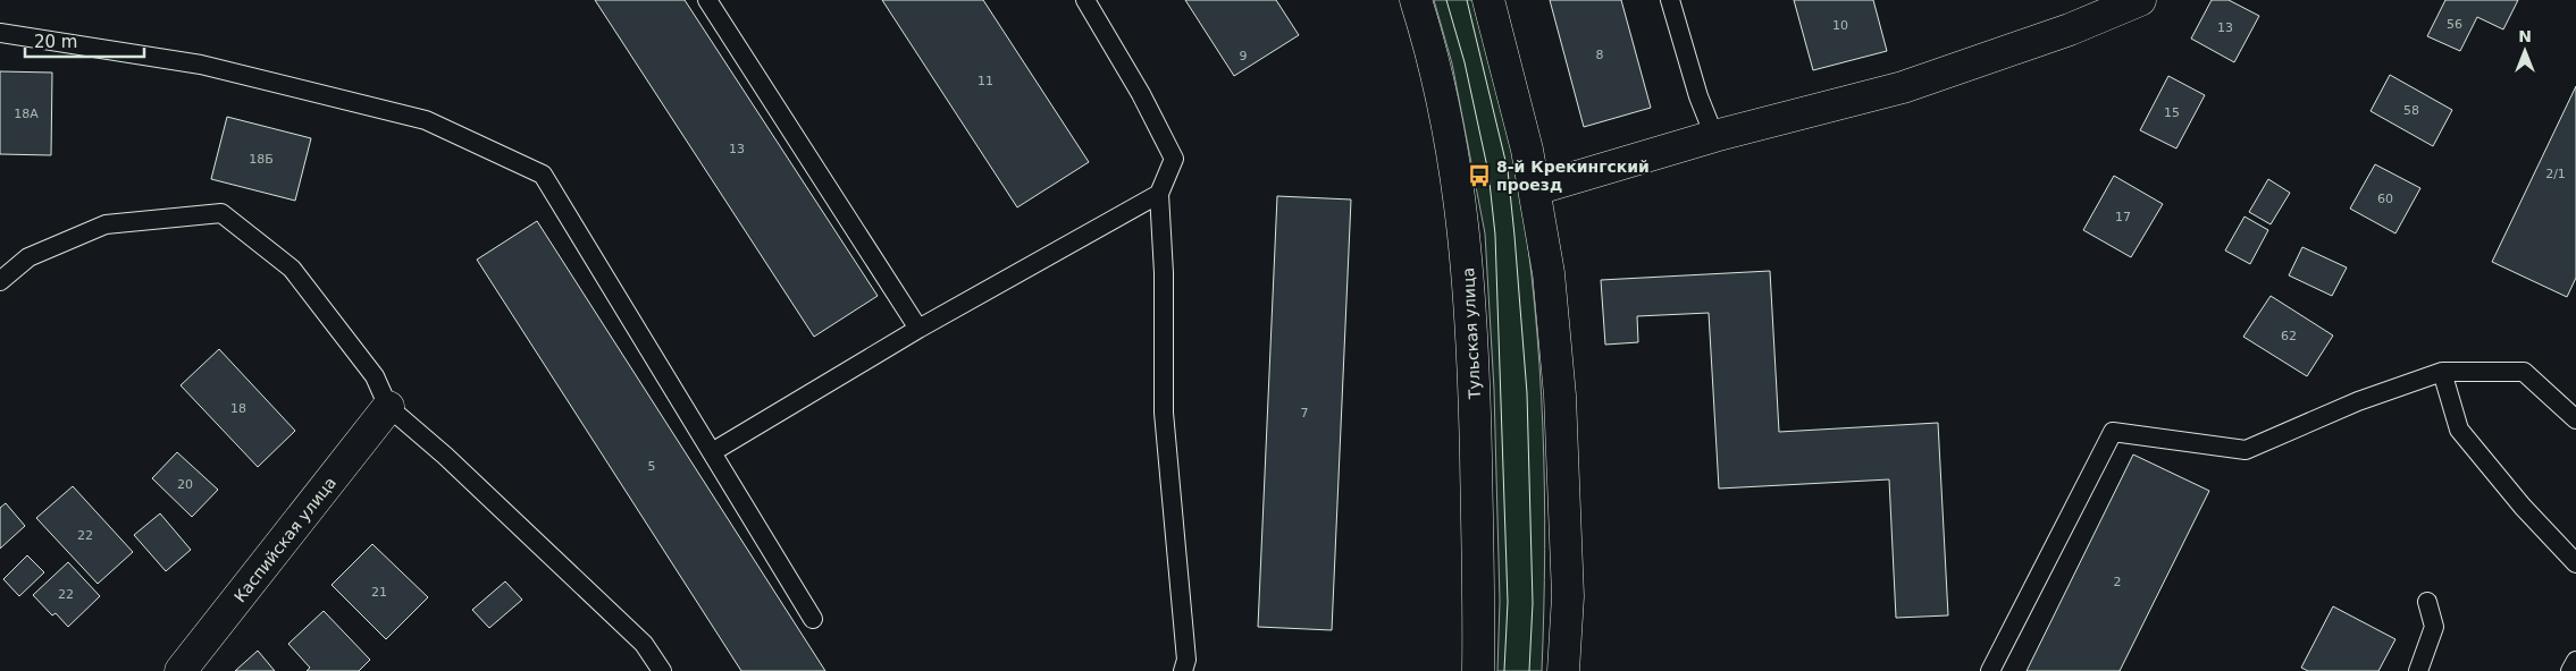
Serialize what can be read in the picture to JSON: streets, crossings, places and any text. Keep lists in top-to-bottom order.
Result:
{
  "streets": {
    "street": ["Тульская улица", "Каспийская улица"]
  },
  "places": {
    "bus stop": ["8-й Крекингский проезд"]
  },
  "house_numbers": [
    "56",
    "10",
    "13",
    "8",
    "9",
    "11",
    "58",
    "15",
    "18А",
    "13",
    "18Б",
    "2/1",
    "60",
    "17",
    "62",
    "18",
    "7",
    "5",
    "20",
    "22",
    "2",
    "21",
    "22"
  ],
  "scale_bar": "20 m",
  "north": "top"
}
